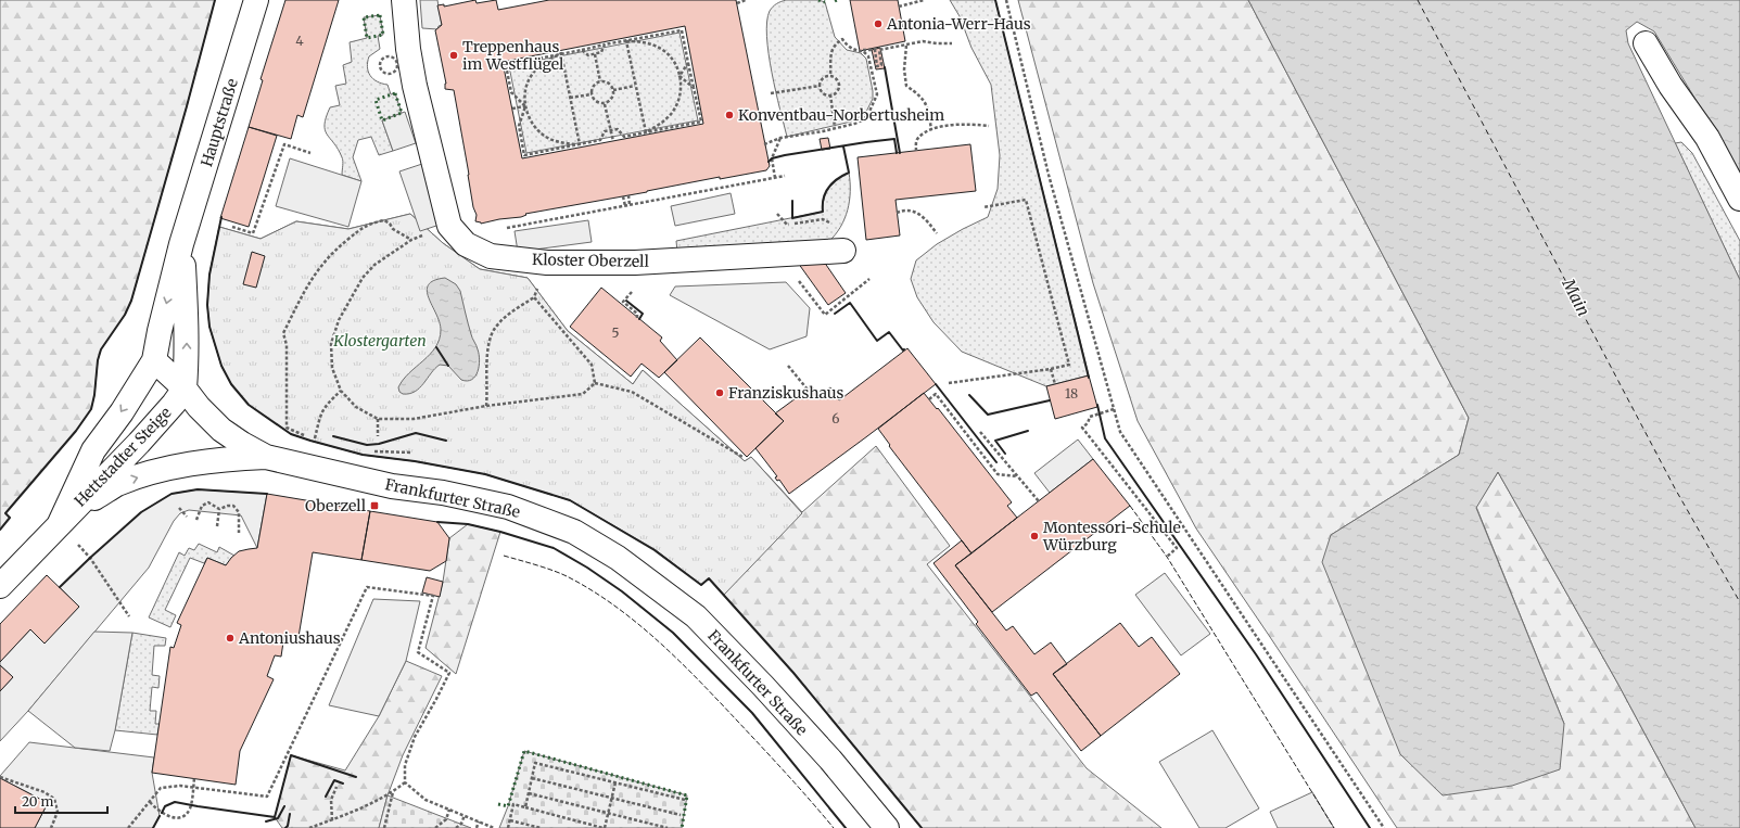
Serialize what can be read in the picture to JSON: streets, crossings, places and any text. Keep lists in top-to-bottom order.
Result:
{
  "streets": {
    "main road": [
      "Hauptstraße",
      "Kloster Oberzell",
      "Hettstadter Steige",
      "Frankfurter Straße"
    ]
  },
  "crossings": [
    ["Hauptstraße", "Hettstadter Steige"],
    ["Hauptstraße", "Frankfurter Straße"],
    ["Hettstadter Steige", "Frankfurter Straße"]
  ],
  "water": ["Main"],
  "parks": ["Klostergarten"],
  "places": {
    "other": [
      "Antonia-Werr-Haus",
      "Treppenhaus im Westflügel",
      "Konventbau-Norbertusheim",
      "Franziskushaus",
      "Montessori-Schule Würzburg",
      "Antoniushaus"
    ],
    "transit": ["Oberzell"]
  },
  "house_numbers": [
    "4",
    "5",
    "18",
    "6"
  ],
  "scale_bar": "20 m"
}
